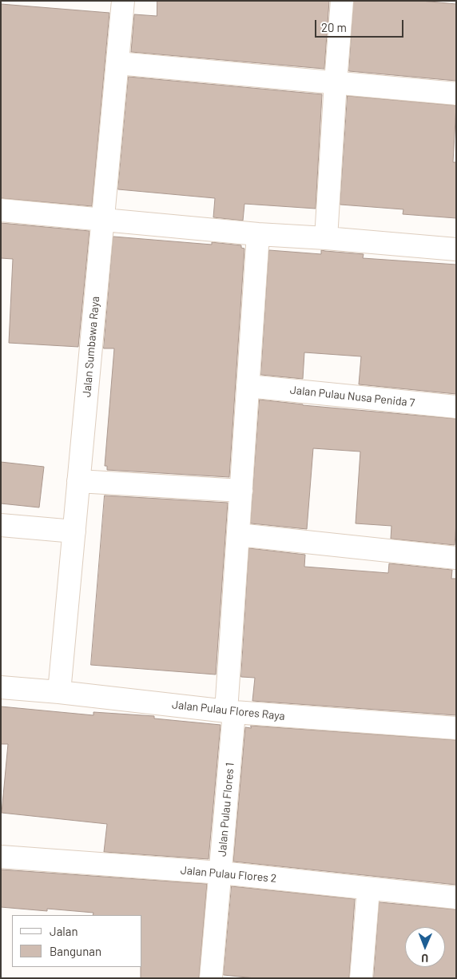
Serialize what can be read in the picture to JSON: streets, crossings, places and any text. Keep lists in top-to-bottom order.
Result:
{
  "streets": {
    "street": [
      "Jalan Sumbawa Raya",
      "Jalan Pulau Nusa Penida 7",
      "Jalan Pulau Flores Raya",
      "Jalan Pulau Flores 1",
      "Jalan Pulau Flores 2"
    ]
  },
  "crossings": [
    ["Jalan Sumbawa Raya", "Jalan Pulau Flores Raya"],
    ["Jalan Pulau Nusa Penida 7", "Jalan Pulau Flores 1"],
    ["Jalan Pulau Flores Raya", "Jalan Pulau Flores 1"],
    ["Jalan Pulau Flores 1", "Jalan Pulau Flores 2"]
  ],
  "legend": ["Jalan", "Bangunan"],
  "scale_bar": "20 m",
  "north": "bottom"
}
